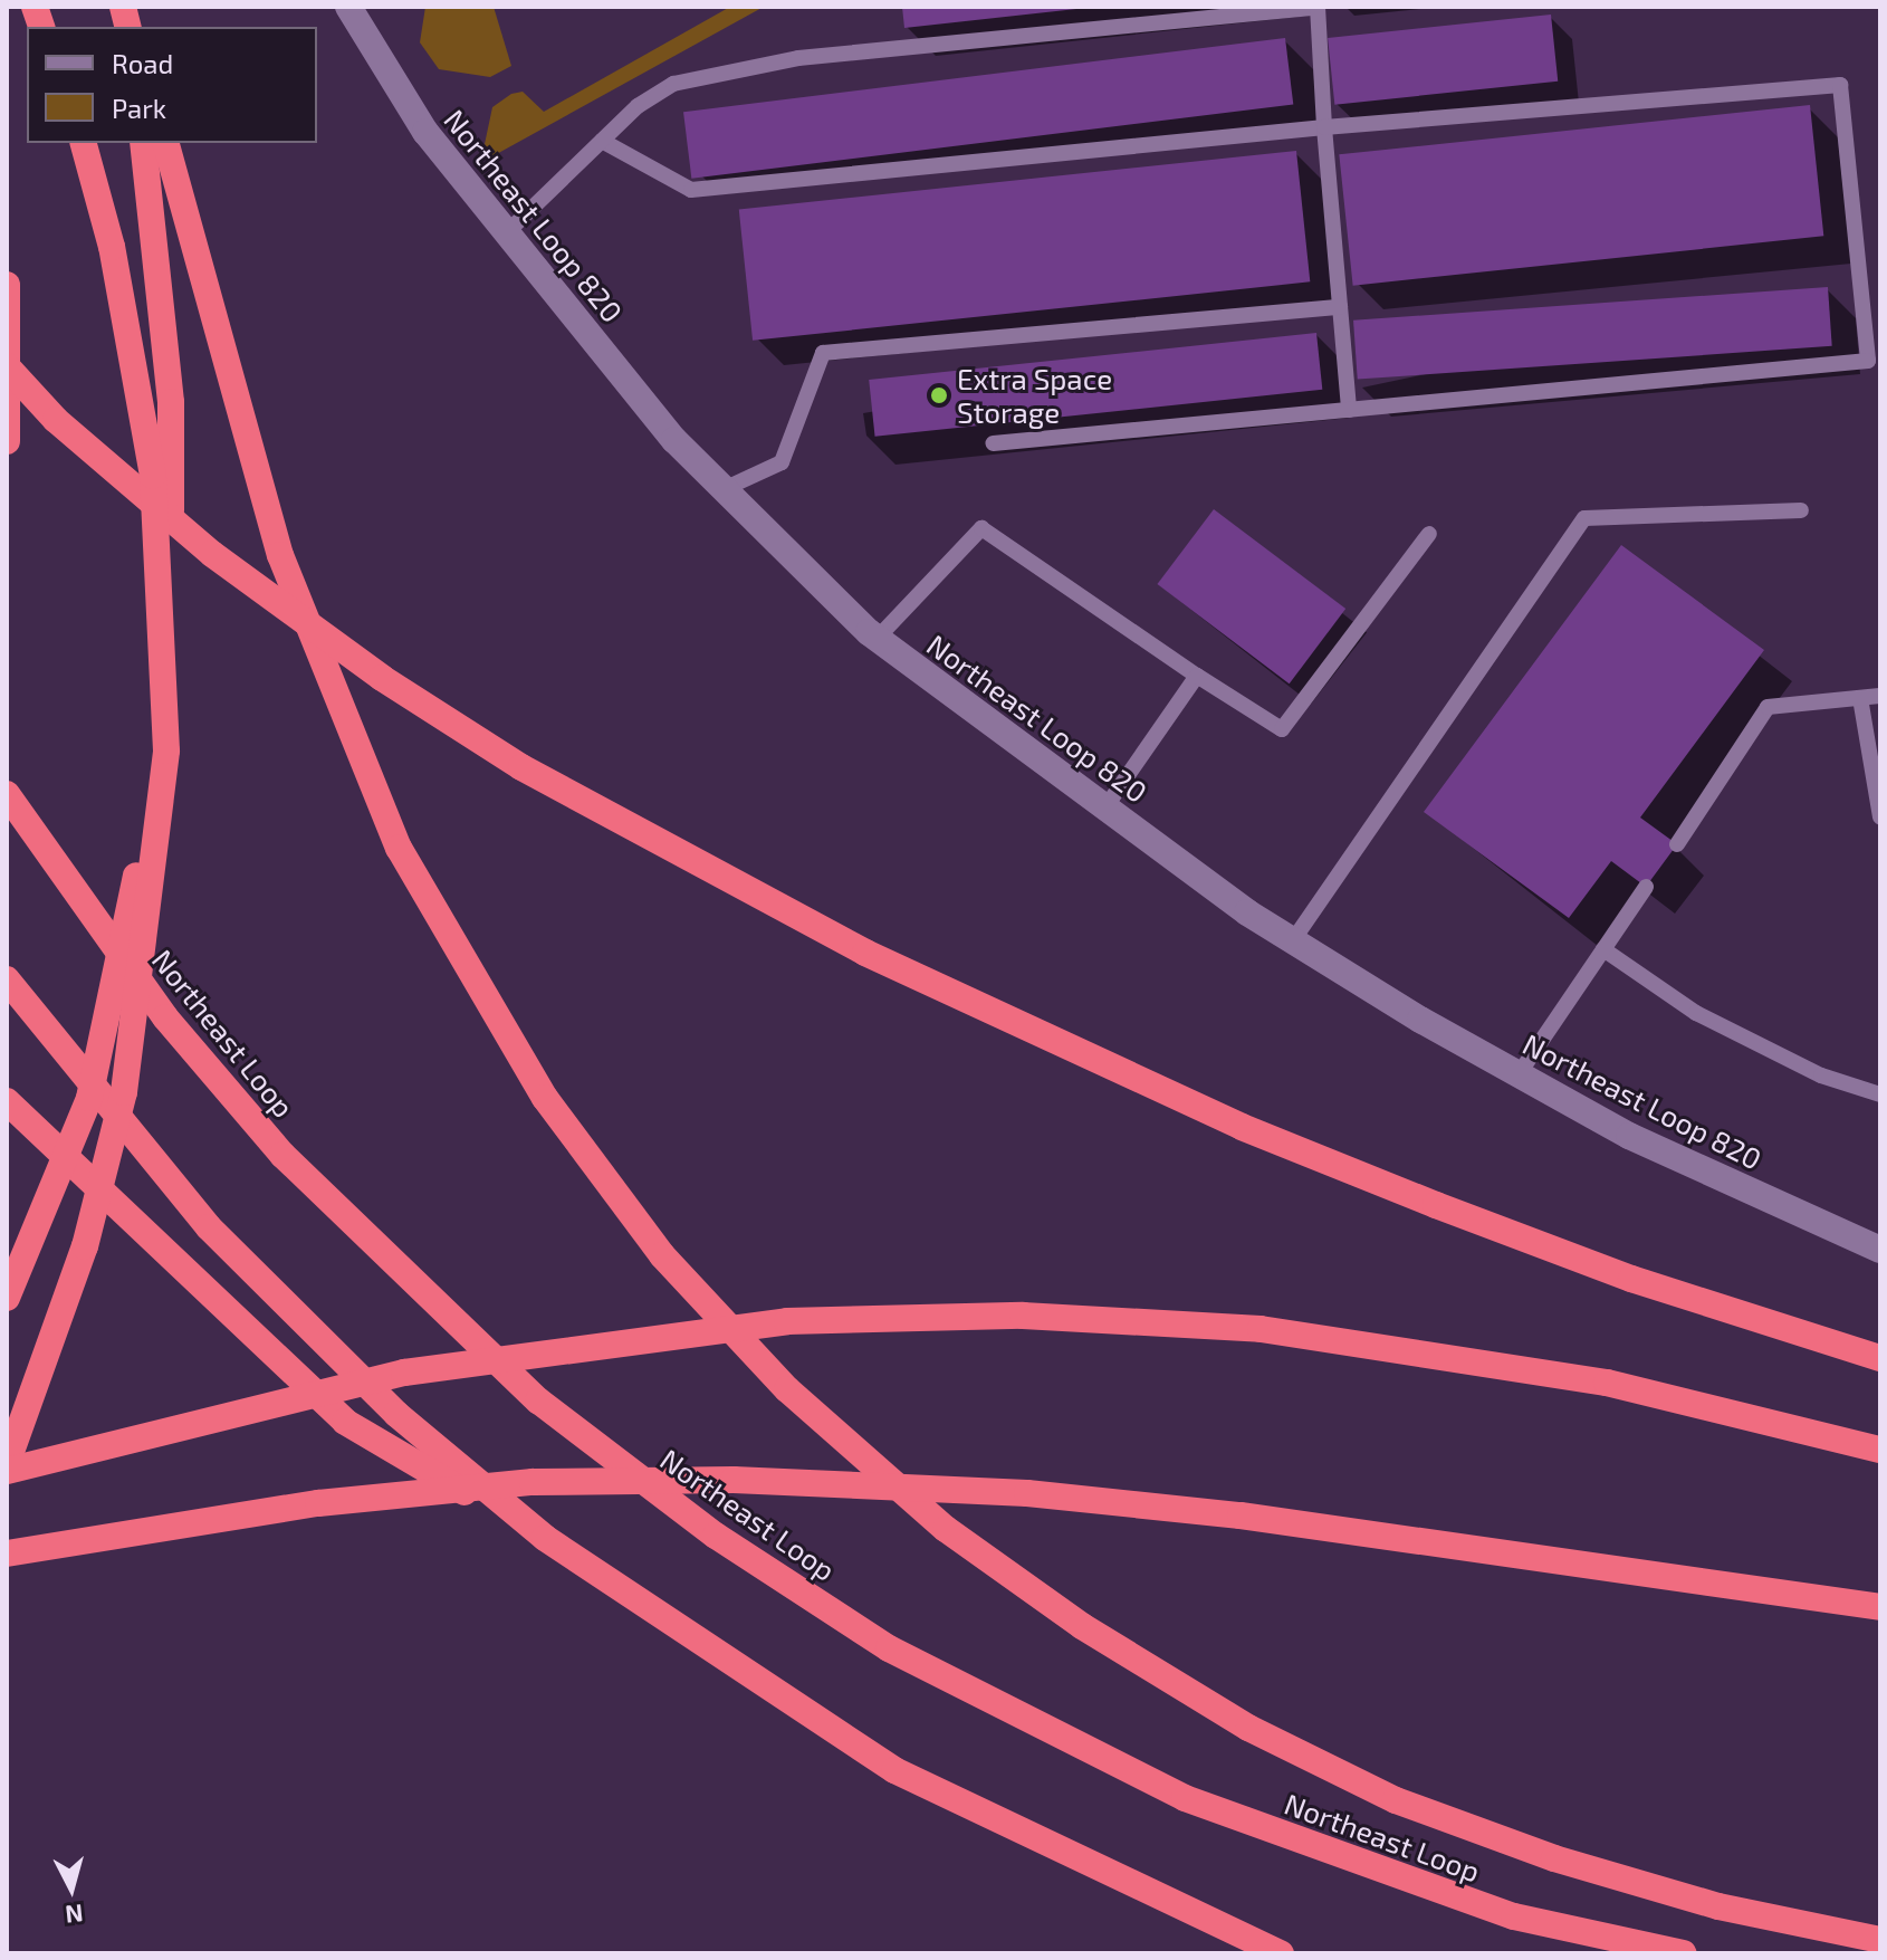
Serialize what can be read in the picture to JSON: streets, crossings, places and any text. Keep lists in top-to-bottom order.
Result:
{
  "streets": {
    "highway": ["Northeast Loop"],
    "main road": ["Northeast Loop 820"]
  },
  "places": ["Extra Space Storage"],
  "legend": ["Road", "Park"],
  "north": "bottom"
}
